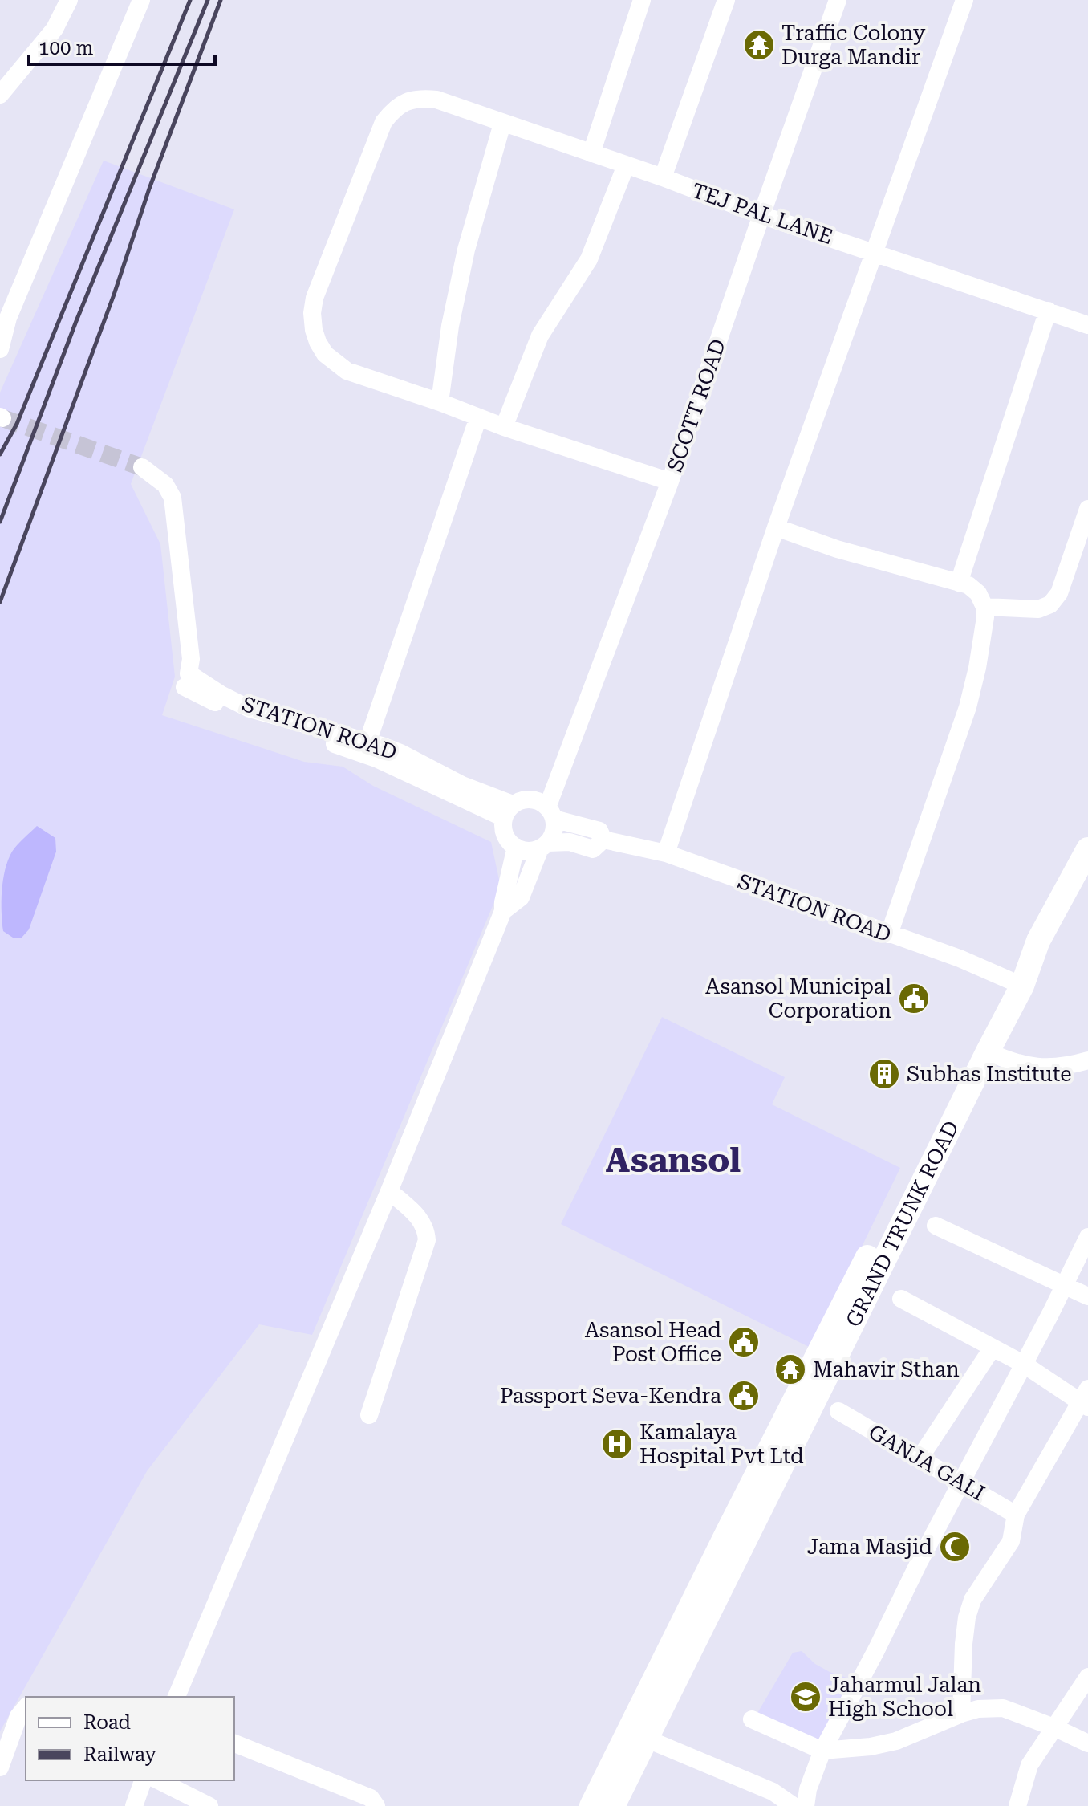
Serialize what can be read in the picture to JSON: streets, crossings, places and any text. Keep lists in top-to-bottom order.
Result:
{
  "streets": {
    "main road": ["GRAND TRUNK ROAD"],
    "street": [
      "TEJ PAL LANE",
      "SCOTT ROAD",
      "STATION ROAD",
      "GANJA GALI"
    ]
  },
  "crossings": [
    ["TEJ PAL LANE", "SCOTT ROAD"],
    ["SCOTT ROAD", "STATION ROAD"],
    ["STATION ROAD", "GRAND TRUNK ROAD"]
  ],
  "districts": ["Asansol"],
  "places": {
    "temple": ["Traffic Colony Durga Mandir", "Mahavir Sthan"],
    "public building": ["Asansol Municipal Corporation", "Asansol Head Post Office", "Passport Seva-Kendra"],
    "building": ["Subhas Institute"],
    "hospital": ["Kamalaya Hospital Pvt Ltd"],
    "mosque": ["Jama Masjid"],
    "school or university": ["Jaharmul Jalan High School"]
  },
  "legend": ["Road", "Railway"],
  "scale_bar": "100 m"
}
